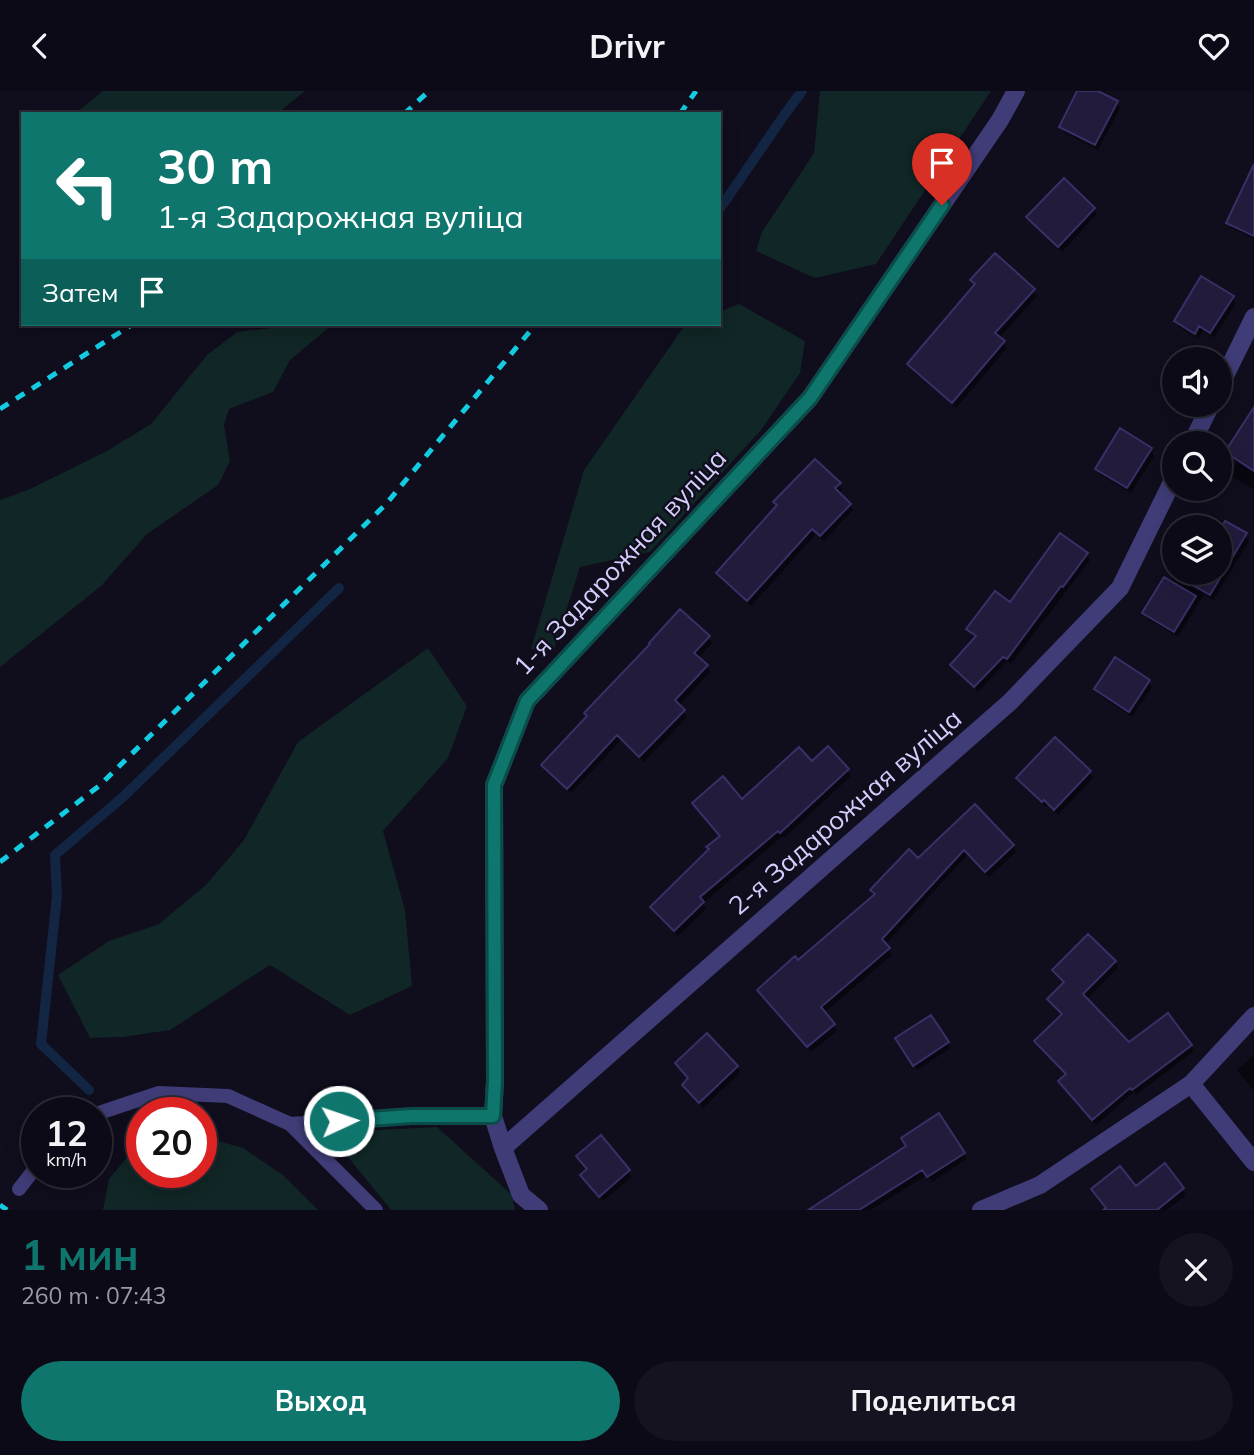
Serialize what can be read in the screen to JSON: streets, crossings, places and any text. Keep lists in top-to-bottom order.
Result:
{
  "streets": {
    "street": ["1-я Задарожная вуліца", "2-я Задарожная вуліца"]
  },
  "crossings": [
    ["1-я Задарожная вуліца", "2-я Задарожная вуліца"]
  ],
  "page": {
    "header": "Drivr",
    "turn": ["30 m", "1-я Задарожная вуліца"],
    "then": "Затем",
    "speed": "12 km/h",
    "limit": "20",
    "heading": ["1 мин", "260 m · 07:43"],
    "buttons": ["Выход", "Поделиться"]
  }
}
